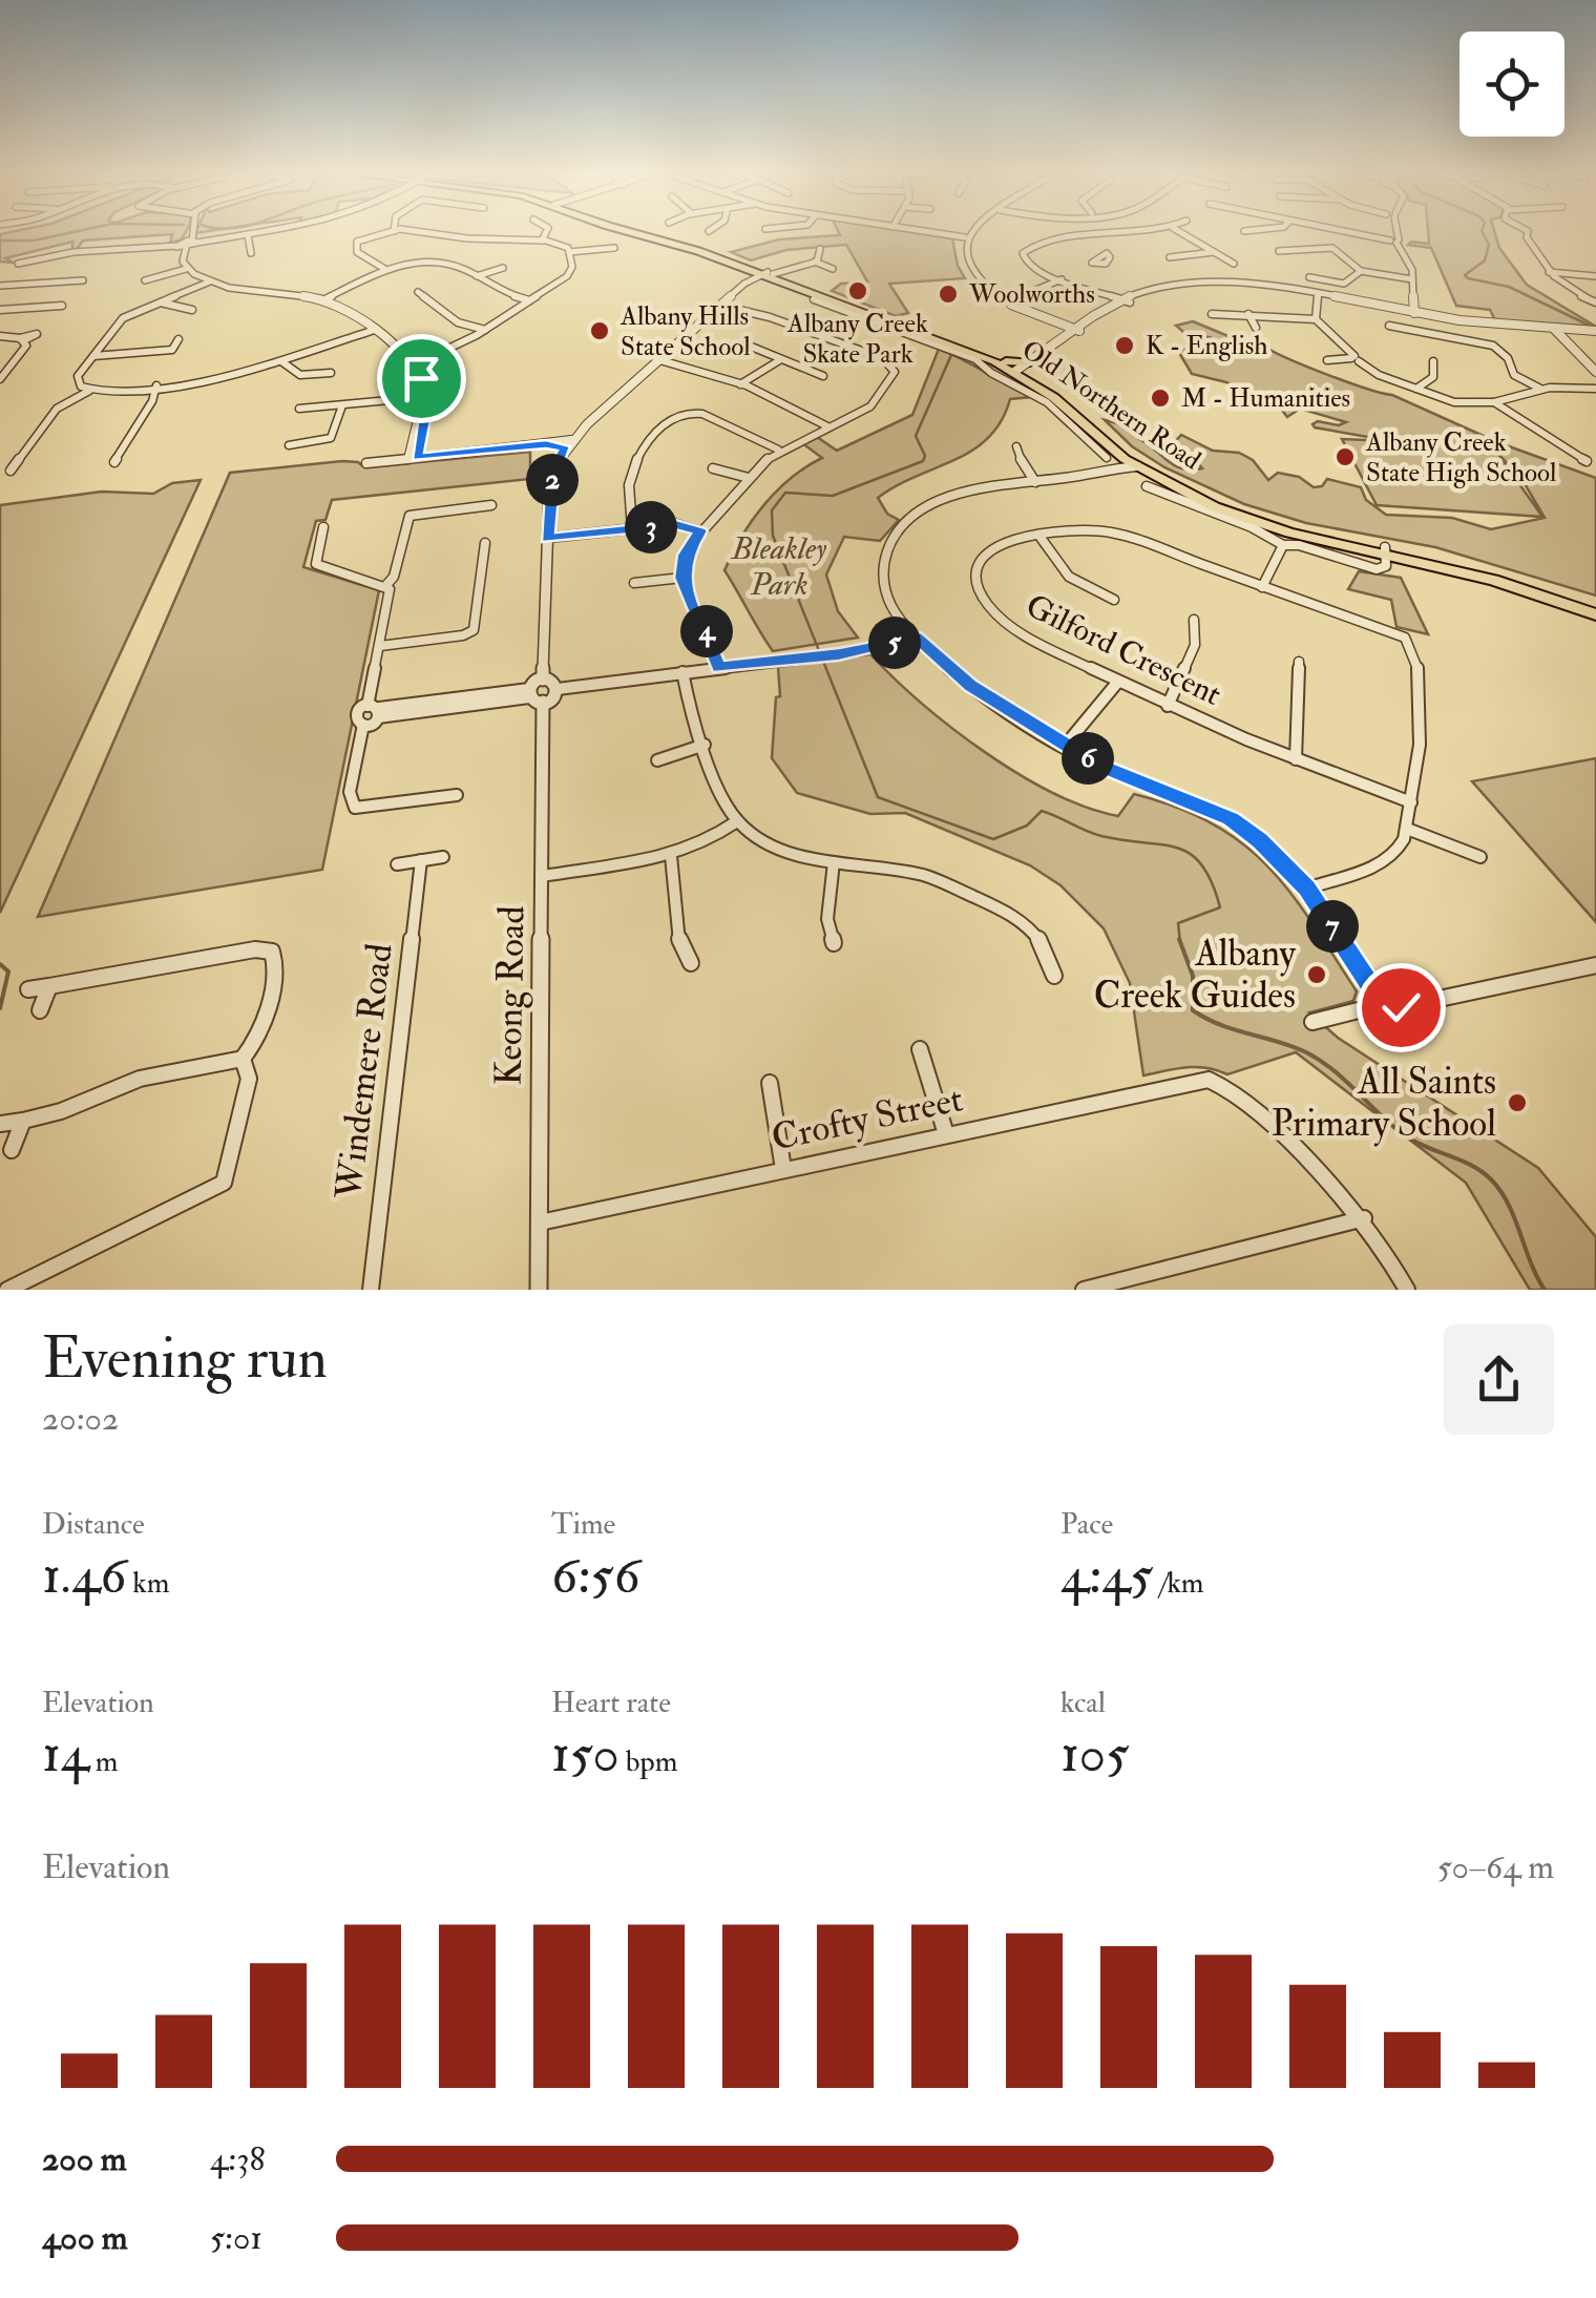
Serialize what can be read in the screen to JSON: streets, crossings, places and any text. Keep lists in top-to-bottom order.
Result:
{
  "streets": {
    "highway": ["Old Northern Road"],
    "street": [
      "Gilford Crescent",
      "Keong Road",
      "Windemere Road",
      "Crofty Street"
    ]
  },
  "crossings": [
    ["Keong Road", "Crofty Street"]
  ],
  "parks": ["Bleakley Park"],
  "places": [
    "Albany Creek Skate Park",
    "Woolworths",
    "Albany Hills State School",
    "K - English",
    "M - Humanities",
    "Albany Creek State High School",
    "Albany Creek Guides",
    "All Saints Primary School"
  ],
  "page": {
    "pins": [
      "2",
      "3",
      "4",
      "5",
      "6",
      "7"
    ],
    "heading": ["Evening run", "20:02"],
    "stats": [
      ["Distance", "1.46 km"],
      ["Time", "6:56"],
      ["Pace", "4:45 /km"],
      ["Elevation", "14 m"],
      ["Heart rate", "150 bpm"],
      ["kcal", "105"]
    ],
    "chart": ["Elevation", "50–64 m"],
    "list": [
      {
        "name": "200 m",
        "note": "4:38"
      },
      {
        "name": "400 m",
        "note": "5:01"
      }
    ]
  }
}
